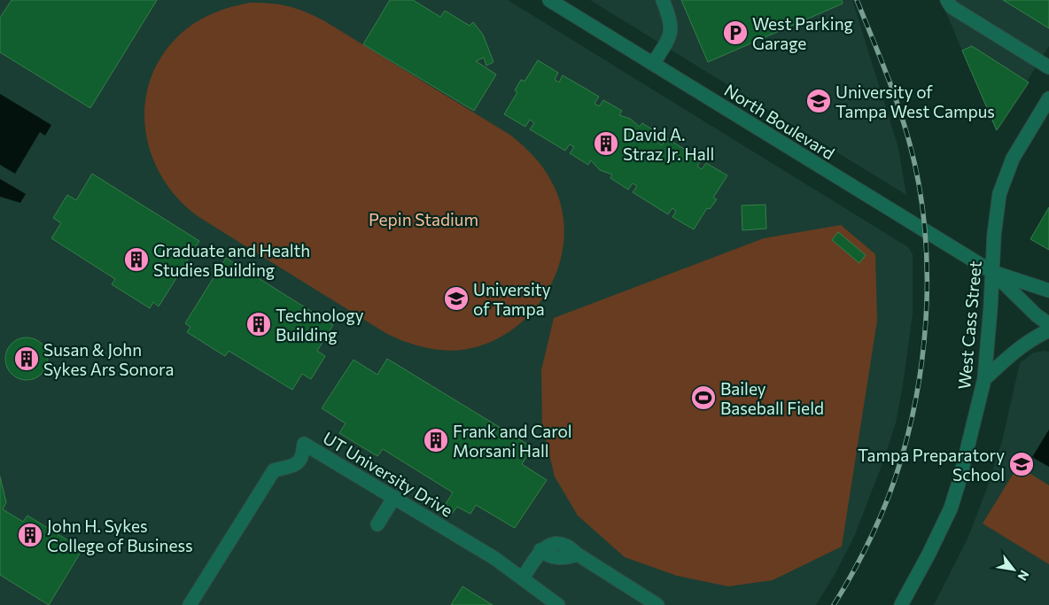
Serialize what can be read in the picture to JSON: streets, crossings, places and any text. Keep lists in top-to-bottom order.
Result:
{
  "streets": {
    "street": ["North Boulevard", "West Cass Street", "UT University Drive"]
  },
  "crossings": [
    ["North Boulevard", "West Cass Street"]
  ],
  "parks": ["Pepin Stadium"],
  "places": {
    "parking": ["West Parking Garage"],
    "school or university": ["University of Tampa West Campus", "University of Tampa", "Tampa Preparatory School"],
    "building": [
      "David A. Straz Jr. Hall",
      "Graduate and Health Studies Building",
      "Technology Building",
      "Susan & John Sykes Ars Sonora",
      "Frank and Carol Morsani Hall",
      "John H. Sykes College of Business"
    ],
    "sports": ["Bailey Baseball Field"]
  },
  "north": "bottom right"
}
